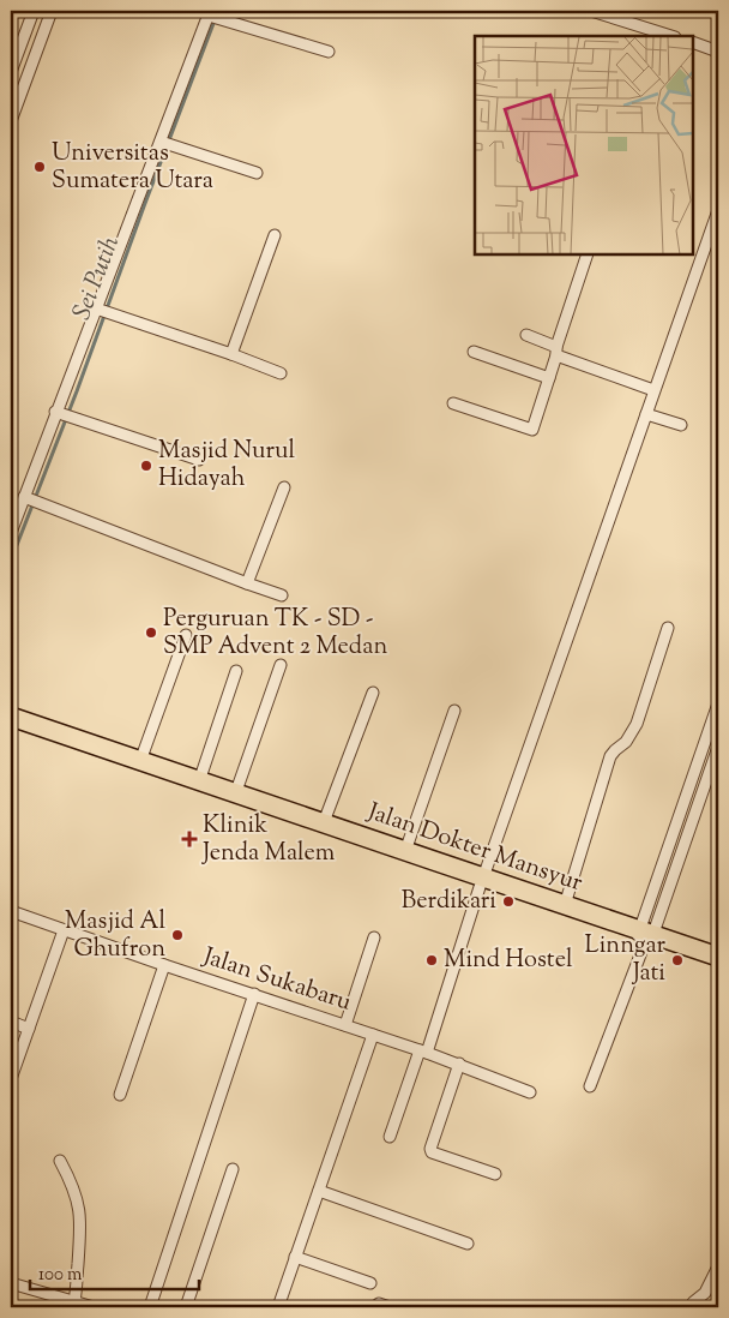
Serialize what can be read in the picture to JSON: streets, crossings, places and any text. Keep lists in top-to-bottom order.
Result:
{
  "streets": {
    "main road": ["Jalan Dokter Mansyur"],
    "street": ["Jalan Sukabaru"]
  },
  "water": ["Sei Putih"],
  "places": {
    "other": [
      "Universitas Sumatera Utara",
      "Masjid Nurul Hidayah",
      "Perguruan TK - SD - SMP Advent 2 Medan",
      "Berdikari",
      "Masjid Al Ghufron",
      "Mind Hostel",
      "Linngar Jati"
    ],
    "health": ["Klinik Jenda Malem"]
  },
  "scale_bar": "100 m"
}
